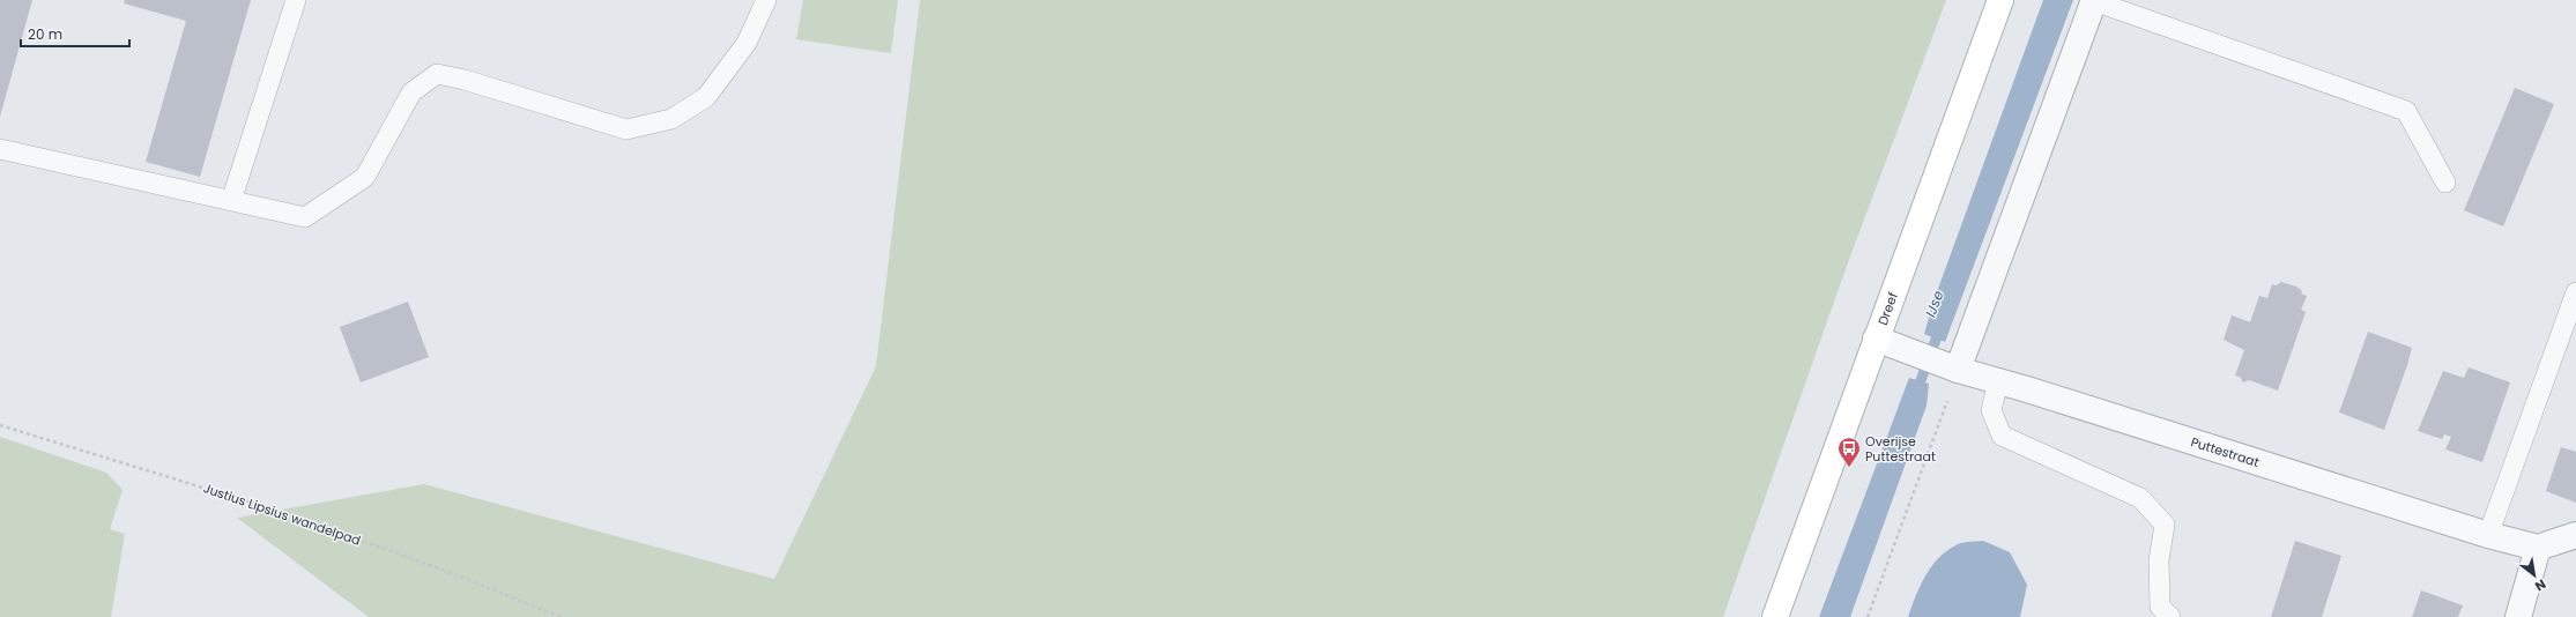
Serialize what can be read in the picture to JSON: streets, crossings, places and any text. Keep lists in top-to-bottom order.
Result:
{
  "streets": {
    "main road": ["Dreef"],
    "street": ["Puttestraat"],
    "path": ["Justius Lipsius wandelpad"]
  },
  "crossings": [
    ["Dreef", "Puttestraat"]
  ],
  "water": ["IJse"],
  "places": {
    "bus stop": ["Overijse Puttestraat"]
  },
  "scale_bar": "20 m",
  "north": "bottom right"
}
